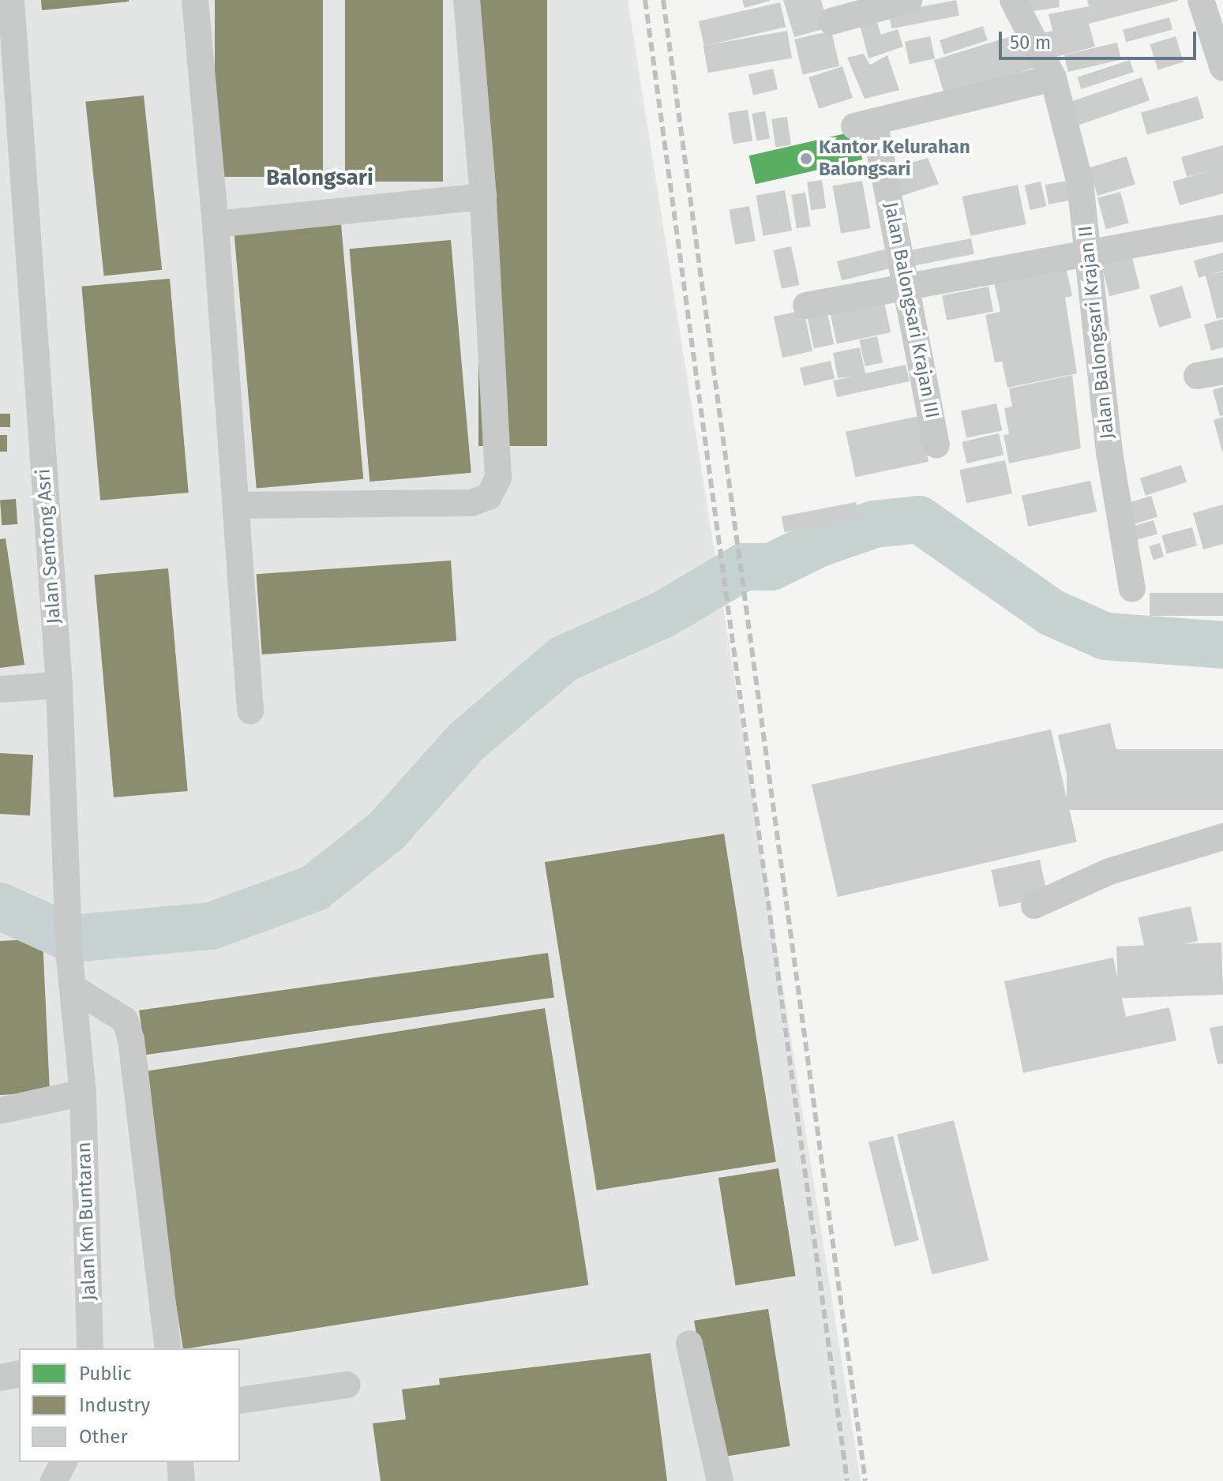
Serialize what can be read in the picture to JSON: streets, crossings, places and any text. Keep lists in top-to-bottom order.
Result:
{
  "streets": {
    "street": [
      "Jalan Balongsari Krajan III",
      "Jalan Balongsari Krajan II",
      "Jalan Sentong Asri",
      "Jalan Km Buntaran"
    ]
  },
  "crossings": [
    ["Jalan Balongsari Krajan III", "Jalan Balongsari Krajan II"],
    ["Jalan Sentong Asri", "Jalan Km Buntaran"]
  ],
  "districts": ["Balongsari"],
  "places": ["Kantor Kelurahan Balongsari"],
  "legend": ["Public", "Industry", "Other"],
  "scale_bar": "50 m"
}
